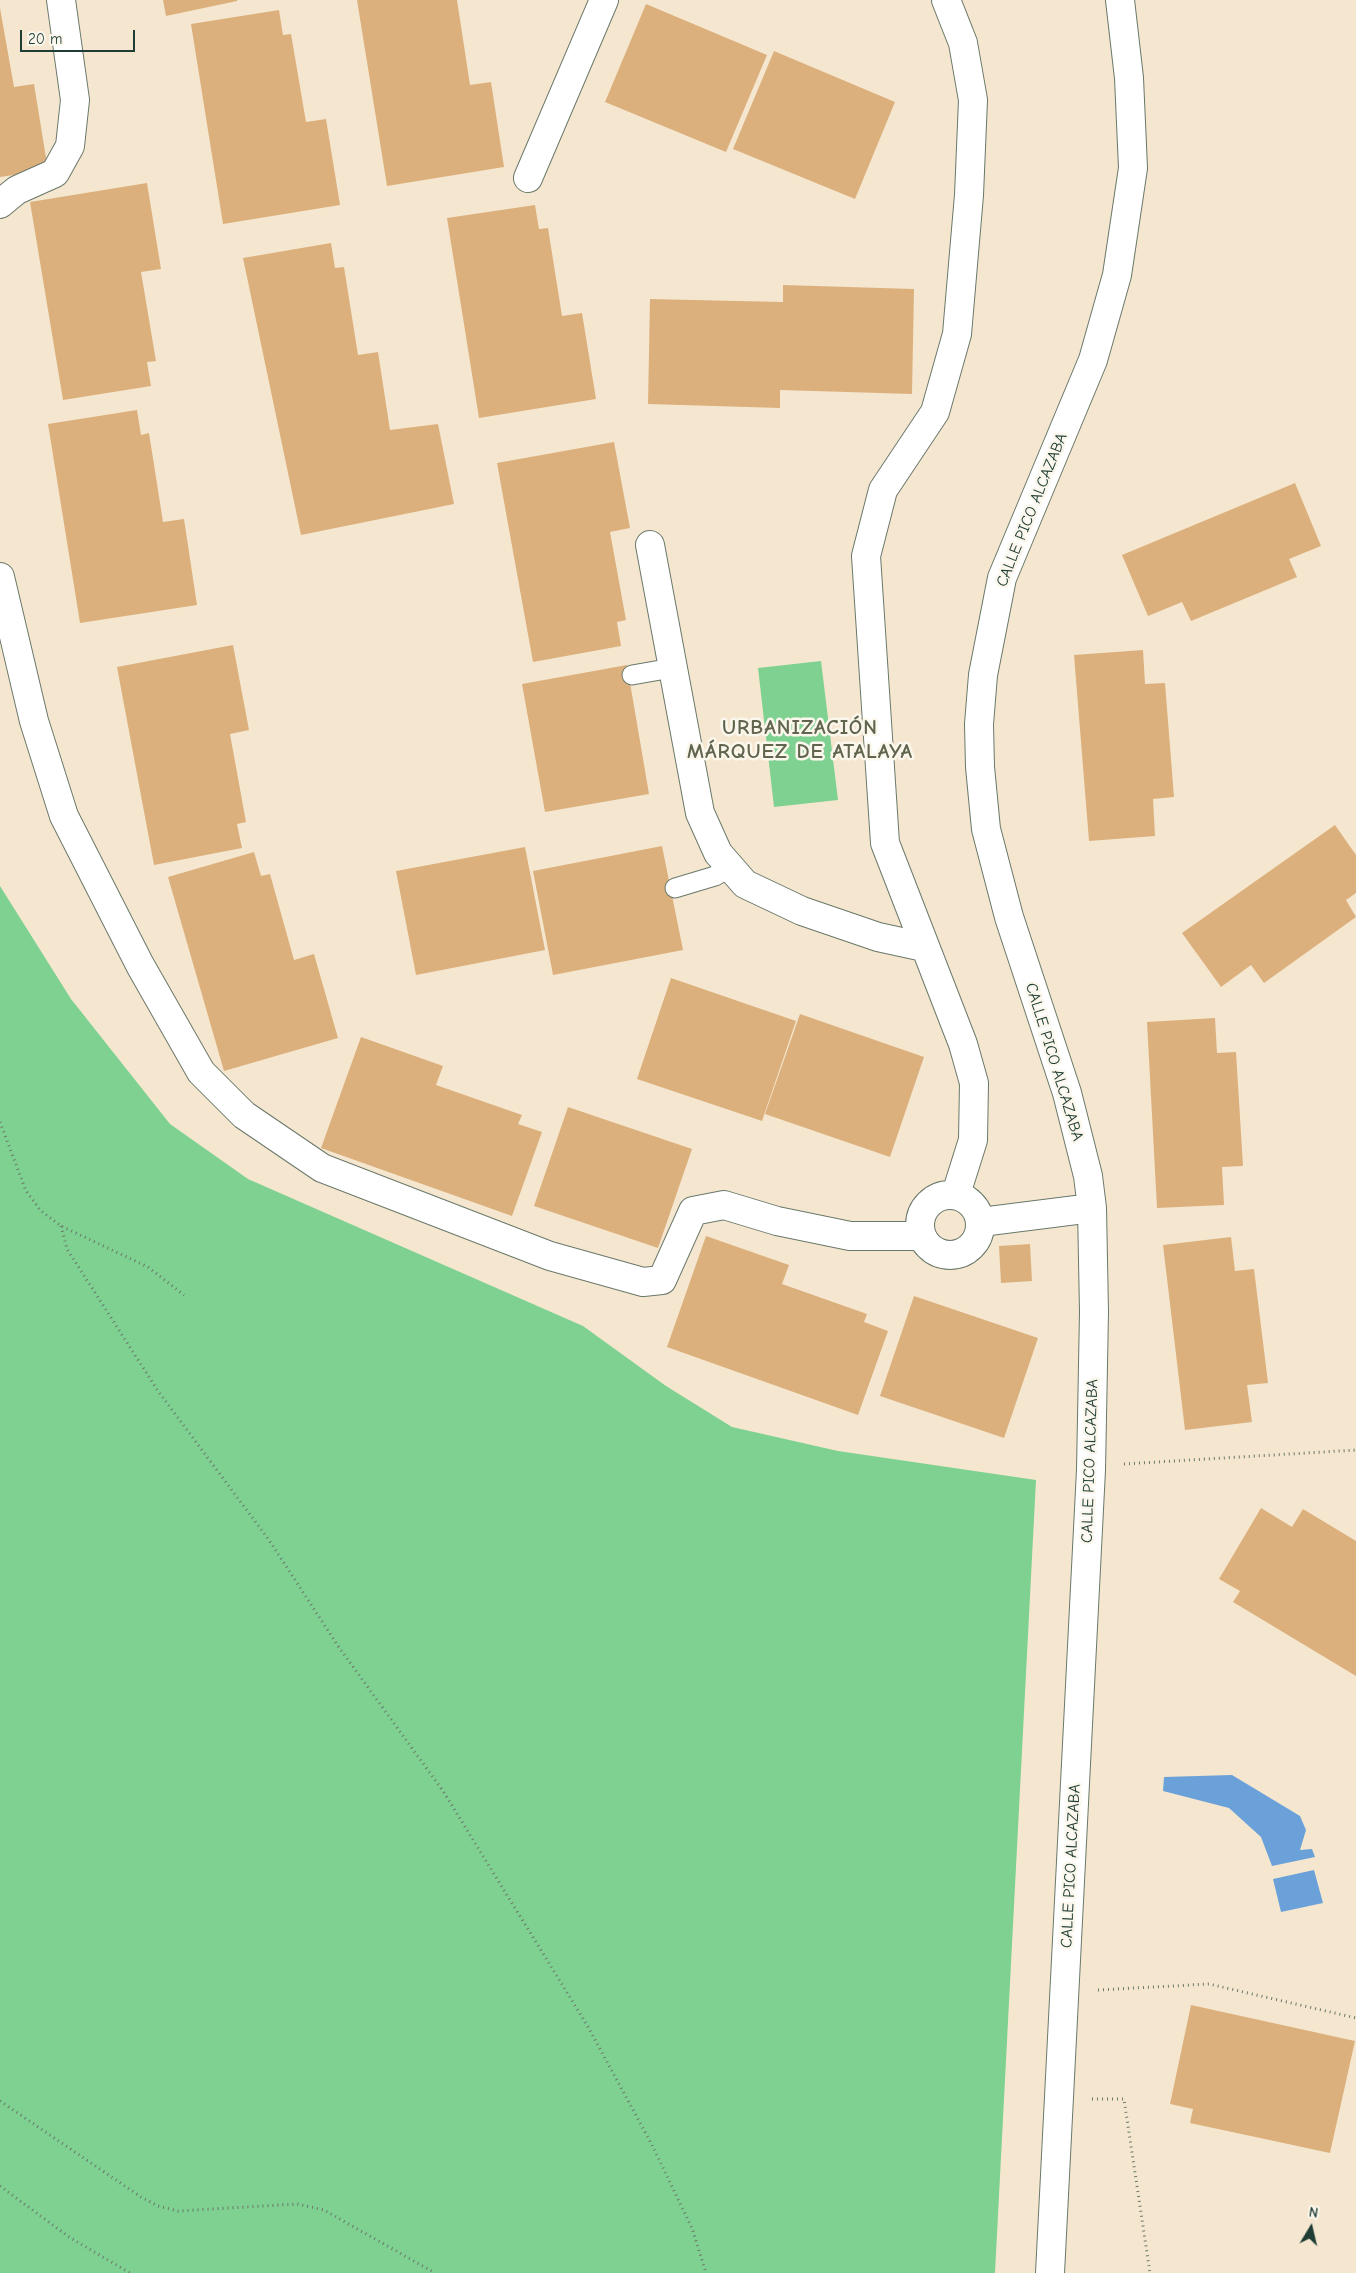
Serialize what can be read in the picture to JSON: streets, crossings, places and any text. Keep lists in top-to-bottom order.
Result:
{
  "streets": {
    "street": ["CALLE PICO ALCAZABA"]
  },
  "districts": ["URBANIZACIÓN MÁRQUEZ DE ATALAYA"],
  "scale_bar": "20 m",
  "north": "top"
}
